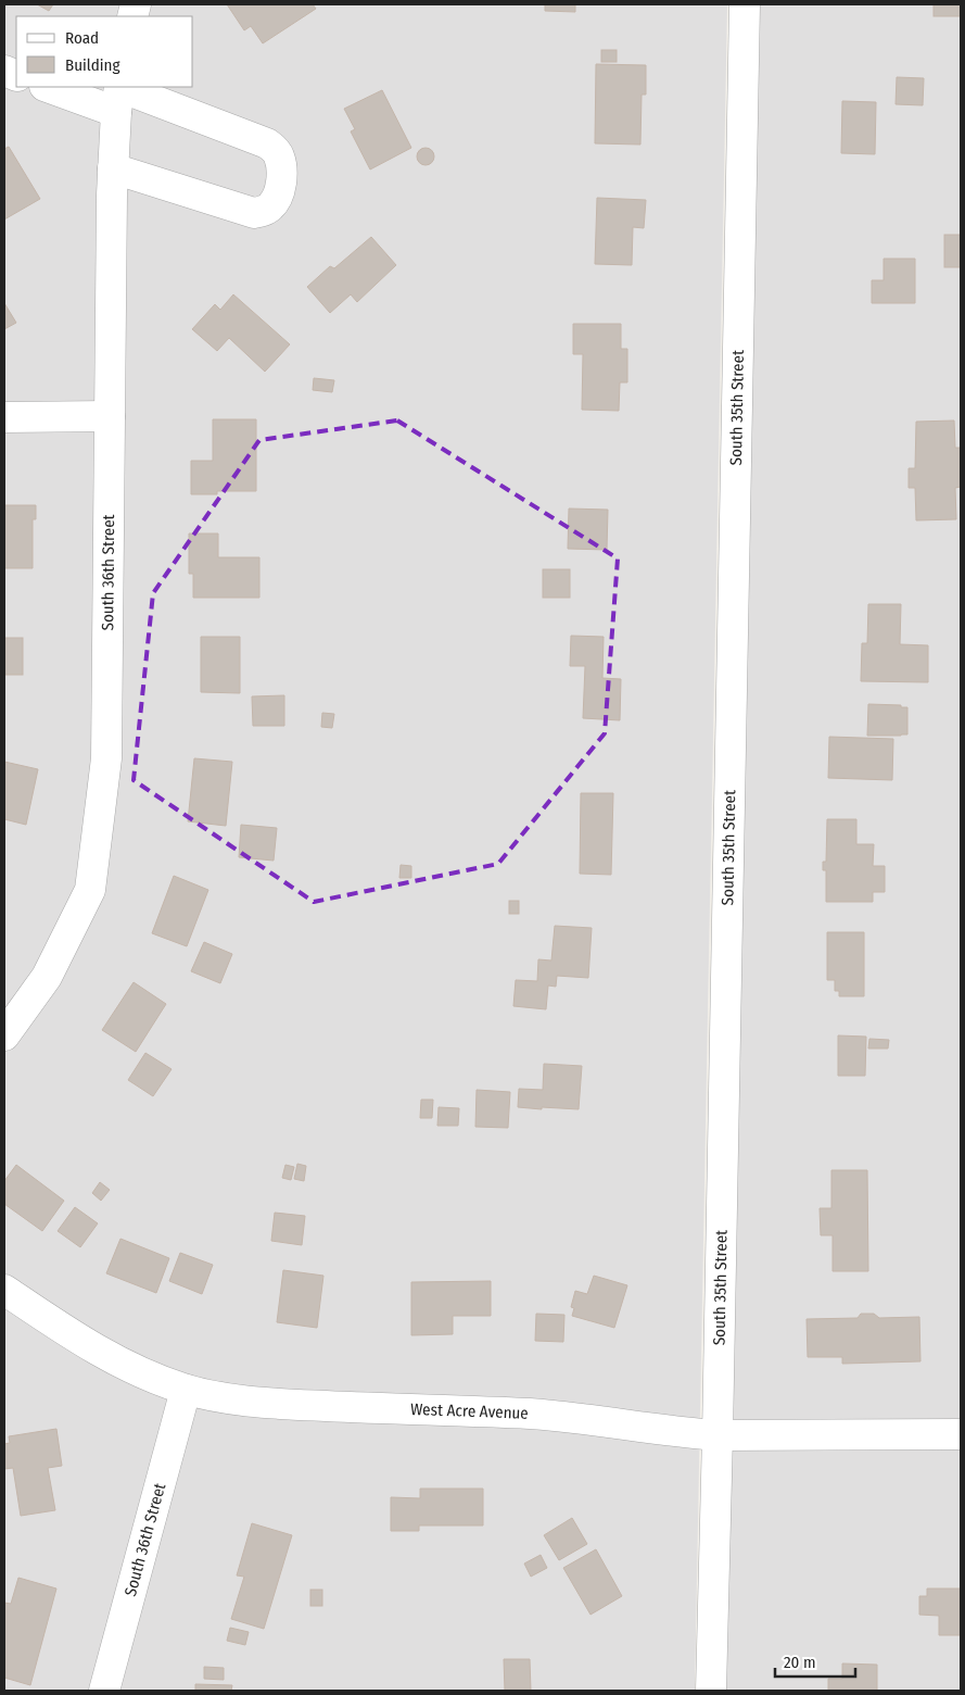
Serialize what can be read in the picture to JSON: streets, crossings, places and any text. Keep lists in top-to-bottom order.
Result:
{
  "streets": {
    "street": ["South 35th Street", "South 36th Street", "West Acre Avenue"]
  },
  "crossings": [
    ["South 35th Street", "West Acre Avenue"],
    ["South 36th Street", "West Acre Avenue"]
  ],
  "legend": ["Road", "Building"],
  "scale_bar": "20 m"
}
